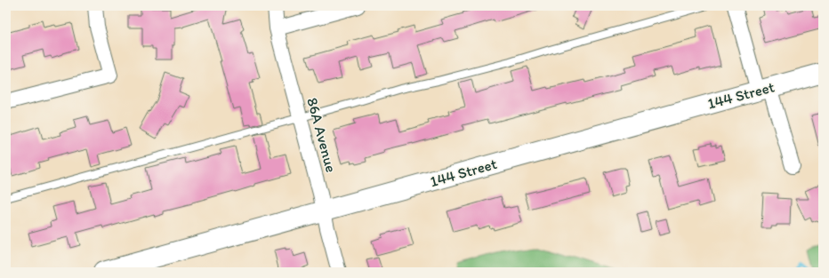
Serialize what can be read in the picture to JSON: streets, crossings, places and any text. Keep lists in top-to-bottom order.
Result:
{
  "streets": {
    "main road": ["144 Street"],
    "street": ["86A Avenue"]
  },
  "crossings": [
    ["144 Street", "86A Avenue"]
  ]
}
